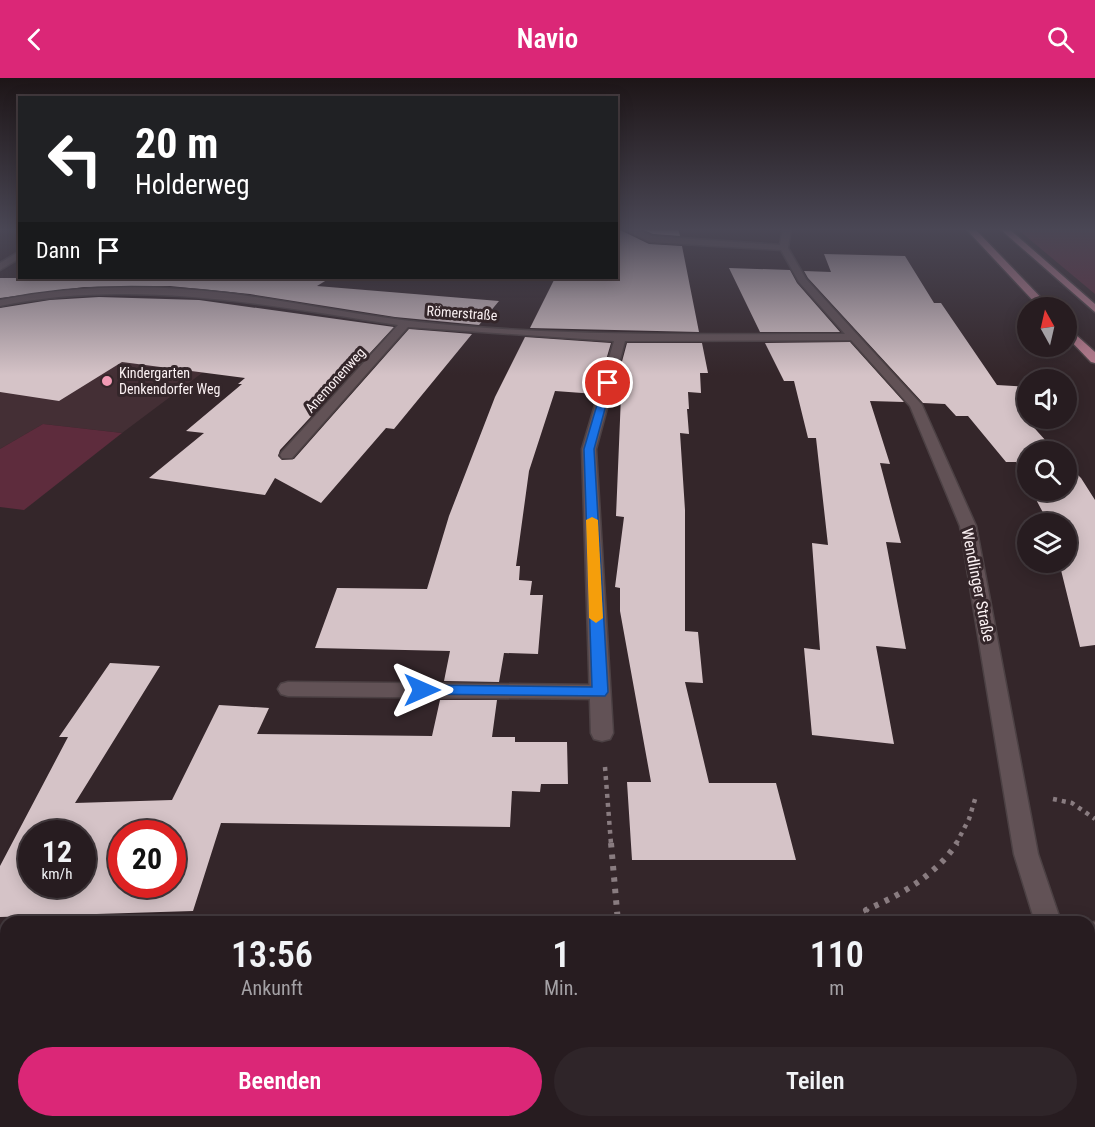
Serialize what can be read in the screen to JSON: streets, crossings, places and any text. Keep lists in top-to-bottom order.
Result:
{
  "streets": {
    "street": ["Römerstraße", "Anemonenweg", "Wendlinger Straße"]
  },
  "crossings": [
    ["Römerstraße", "Anemonenweg"],
    ["Römerstraße", "Wendlinger Straße"]
  ],
  "places": ["Kindergarten Denkendorfer Weg"],
  "north": "top",
  "page": {
    "header": "Navio",
    "turn": ["20 m", "Holderweg"],
    "then": "Dann",
    "speed": "12 km/h",
    "limit": "20",
    "eta": [
      "13:56",
      "Ankunft",
      "1",
      "Min.",
      "110",
      "m"
    ],
    "buttons": ["Beenden", "Teilen"]
  }
}
